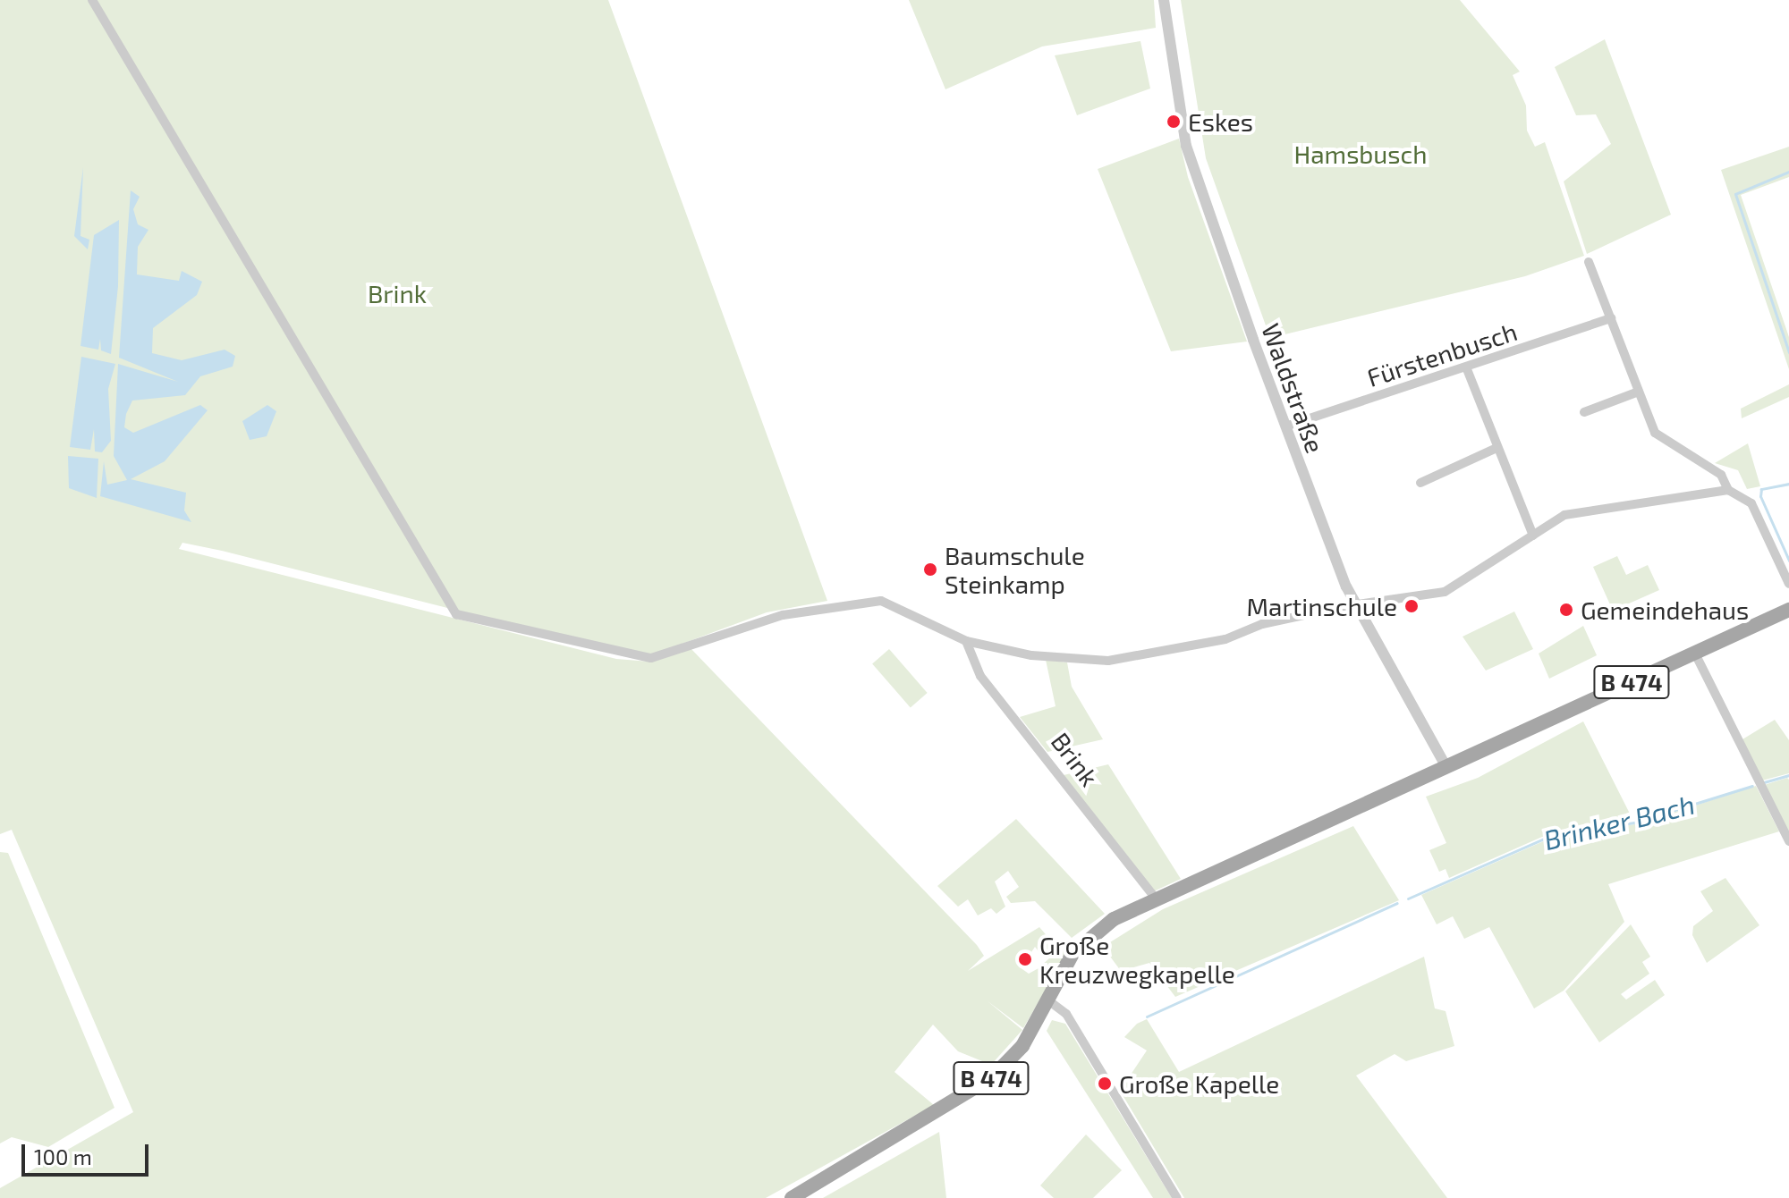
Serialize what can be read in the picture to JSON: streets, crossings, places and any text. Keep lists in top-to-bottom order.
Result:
{
  "streets": {
    "main road": ["B 474"],
    "street": ["Fürstenbusch", "Waldstraße", "Brink"]
  },
  "crossings": [
    ["Fürstenbusch", "Waldstraße"],
    ["Waldstraße", "B 474"],
    ["B 474", "Brink"]
  ],
  "water": ["Brinker Bach"],
  "parks": ["Hamsbusch", "Brink"],
  "places": [
    "Eskes",
    "Baumschule Steinkamp",
    "Martinschule",
    "Gemeindehaus",
    "Große Kreuzwegkapelle",
    "Große Kapelle"
  ],
  "scale_bar": "100 m"
}
